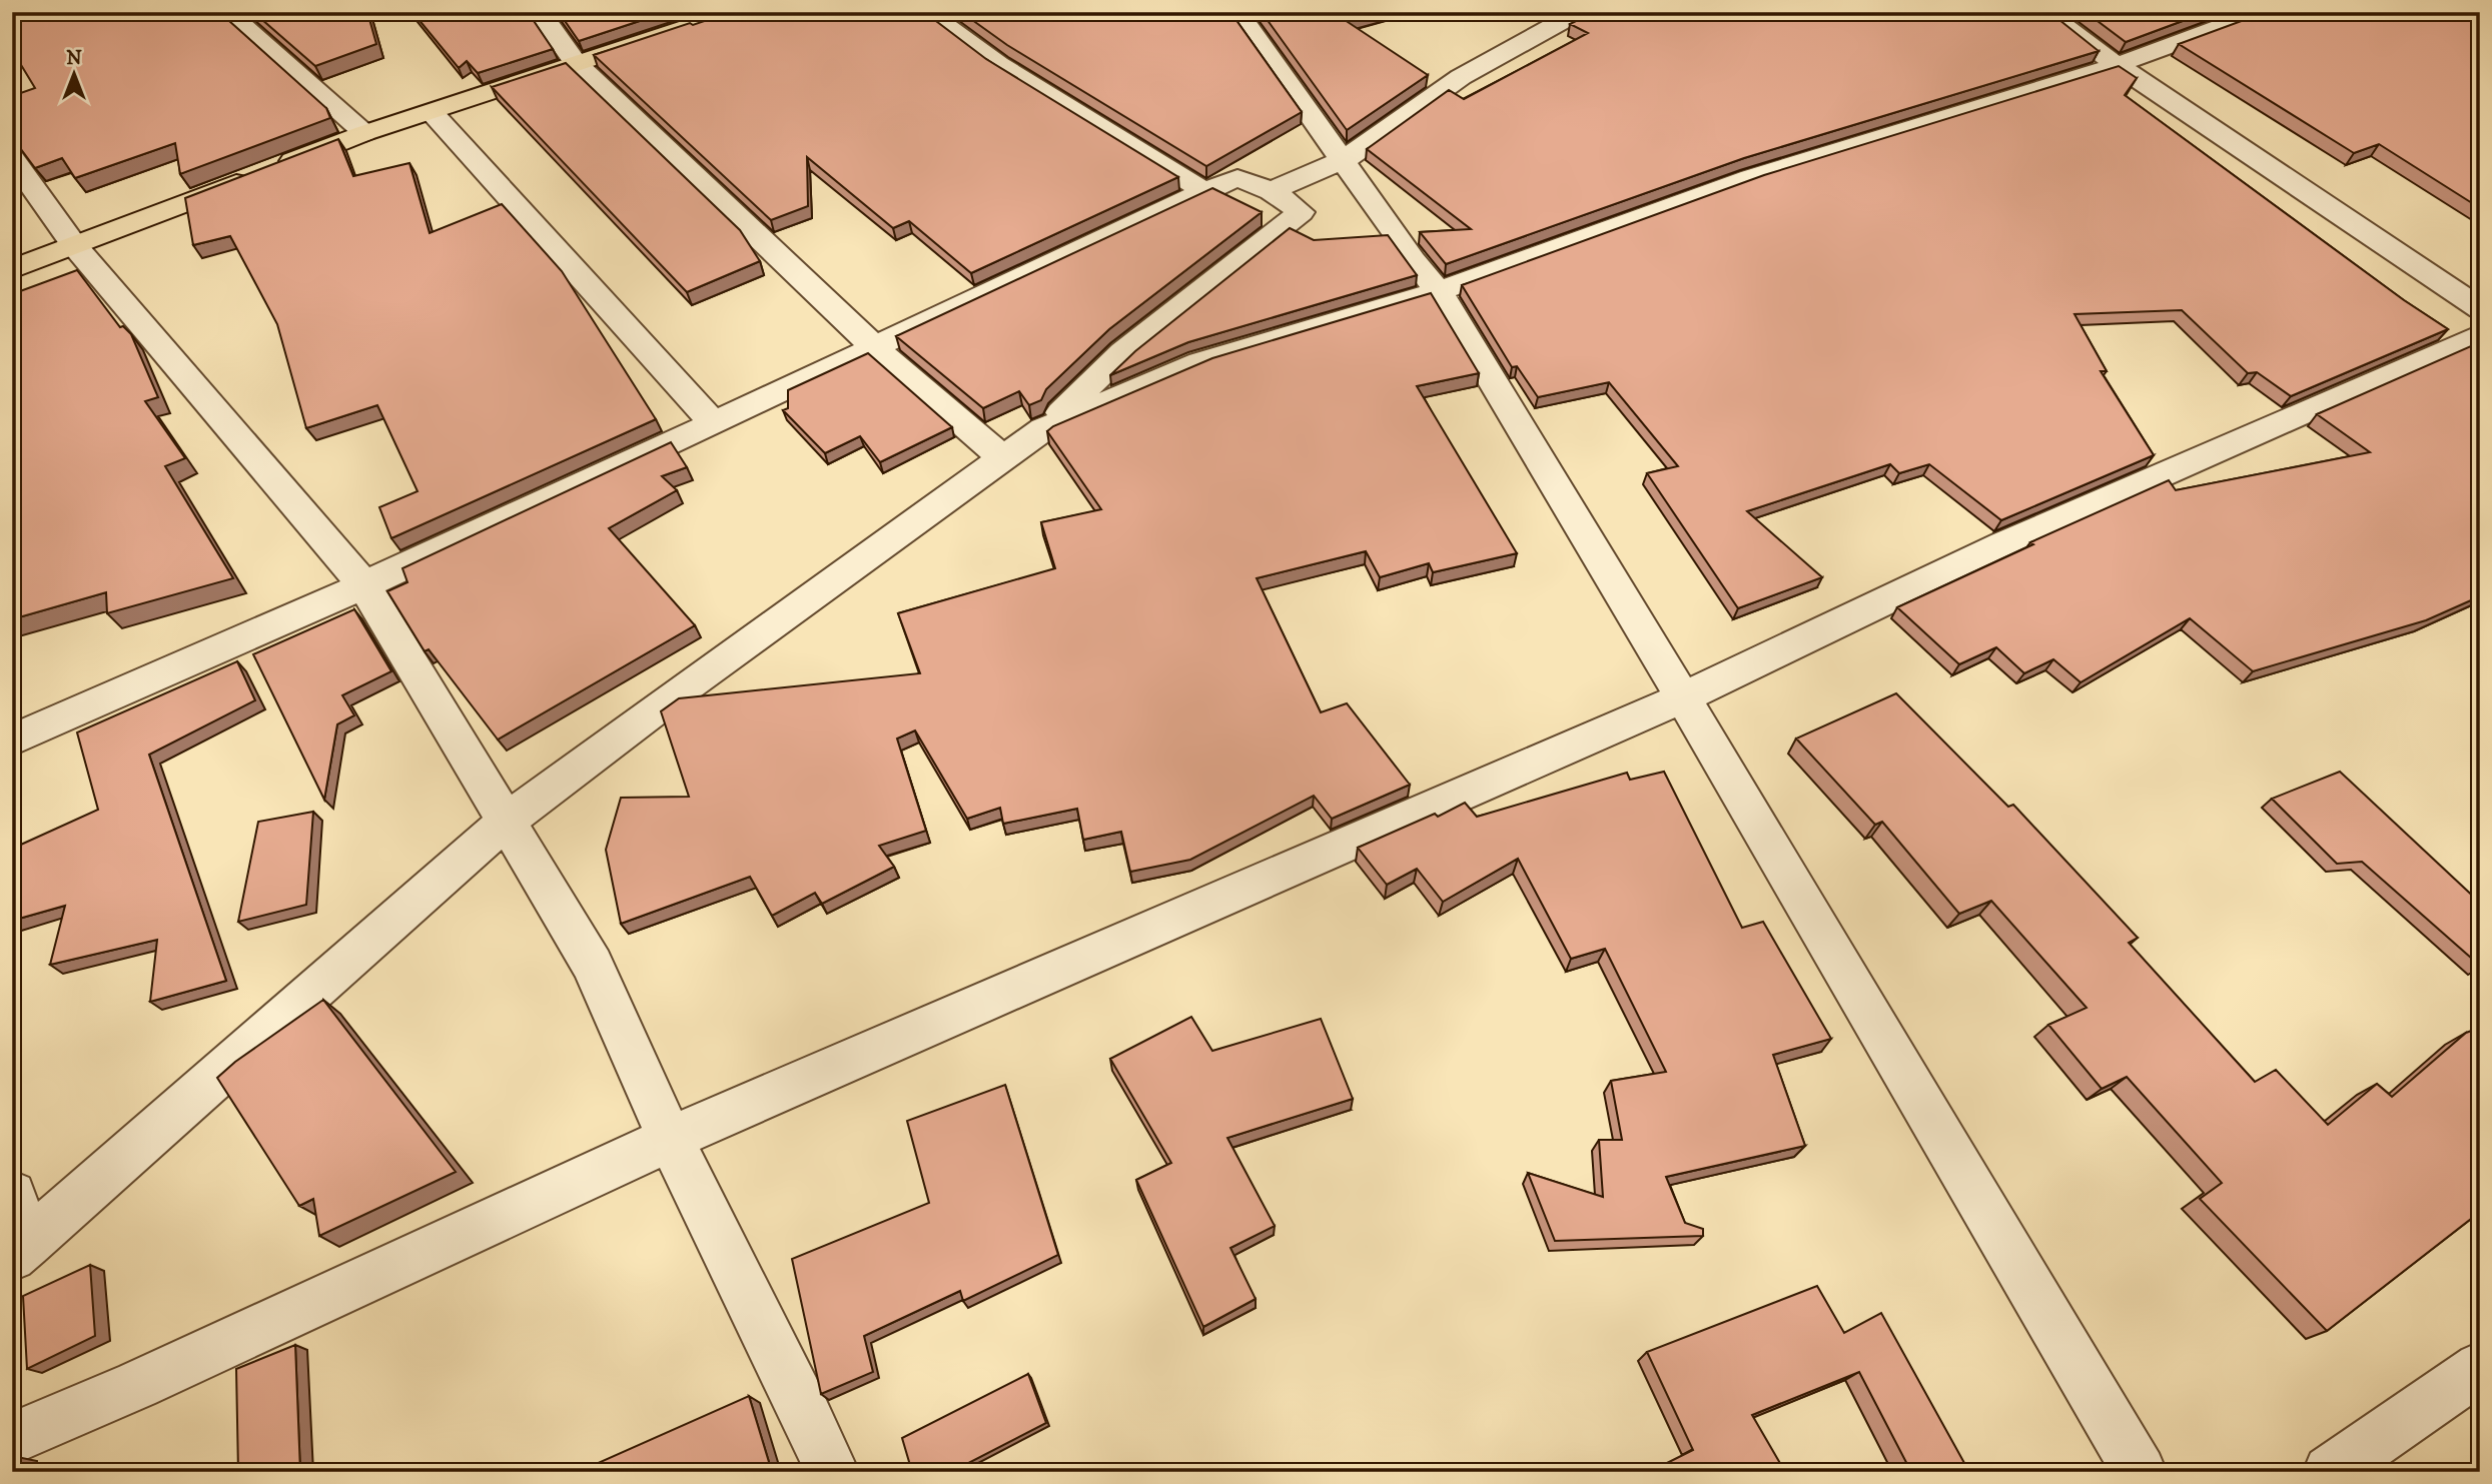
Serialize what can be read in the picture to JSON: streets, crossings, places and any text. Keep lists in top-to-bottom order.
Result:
{
  "north": "top"
}
